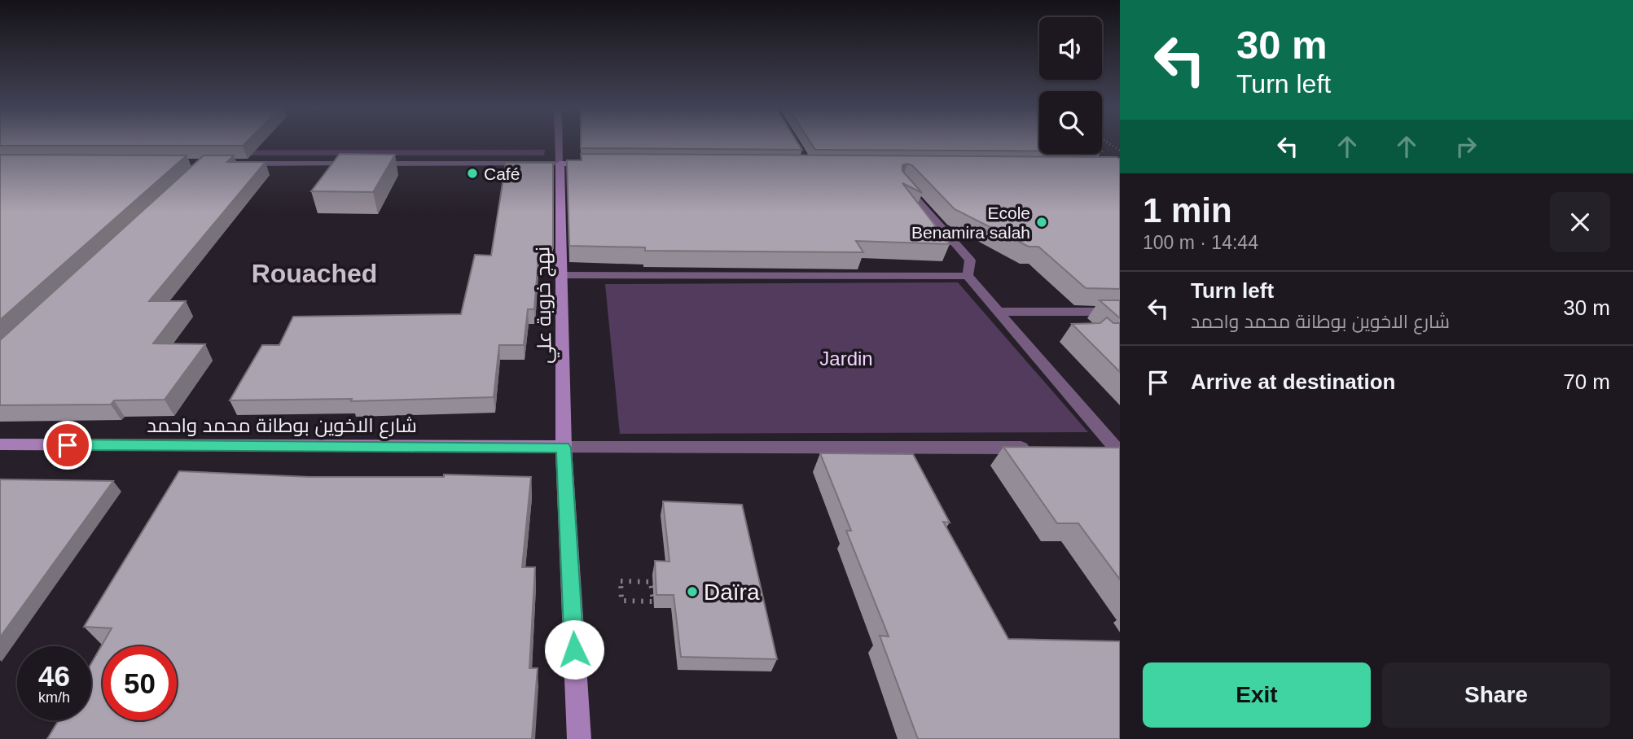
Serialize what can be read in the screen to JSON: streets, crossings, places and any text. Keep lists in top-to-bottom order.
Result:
{
  "streets": {
    "main road": ["نهج خروبة علي", "شارع الاخوين بوطانة محمد واحمد"]
  },
  "crossings": [
    ["نهج خروبة علي", "شارع الاخوين بوطانة محمد واحمد"]
  ],
  "districts": ["Rouached"],
  "parks": ["Jardin"],
  "places": ["Café", "Ecole Benamira salah", "Daïra"],
  "page": {
    "turn": ["30 m", "Turn left"],
    "heading": ["1 min", "100 m · 14:44"],
    "list": [
      {
        "name": "Turn left",
        "note": "شارع الاخوين بوطانة محمد واحمد",
        "value": "30 m"
      },
      {
        "name": "Arrive at destination",
        "value": "70 m"
      }
    ],
    "speed": "46 km/h",
    "limit": "50",
    "buttons": ["Exit", "Share"]
  }
}
